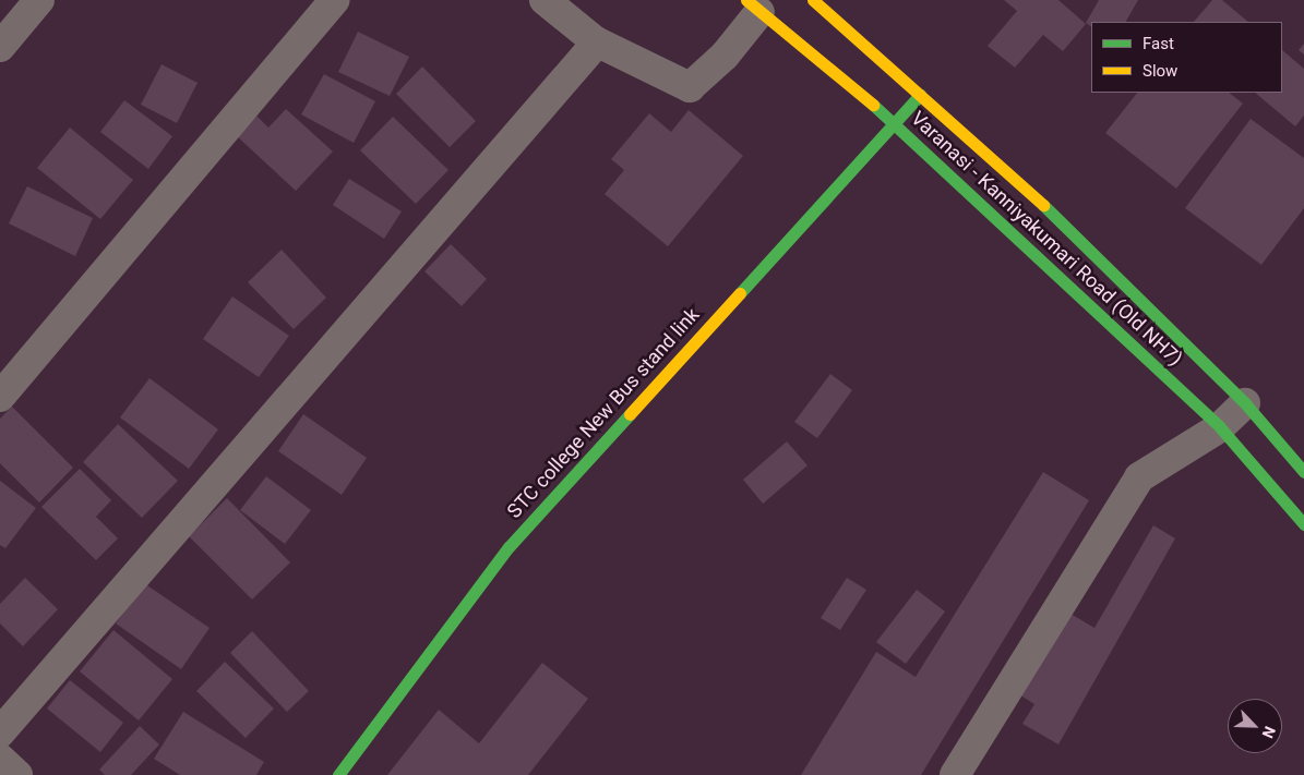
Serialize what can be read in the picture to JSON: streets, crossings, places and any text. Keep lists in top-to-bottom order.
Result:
{
  "streets": {
    "main road": ["Varanasi - Kanniyakumari Road (Old NH7)", "STC college New Bus stand link"]
  },
  "crossings": [
    ["Varanasi - Kanniyakumari Road (Old NH7)", "STC college New Bus stand link"]
  ],
  "legend": ["Fast", "Slow"],
  "north": "bottom right"
}
